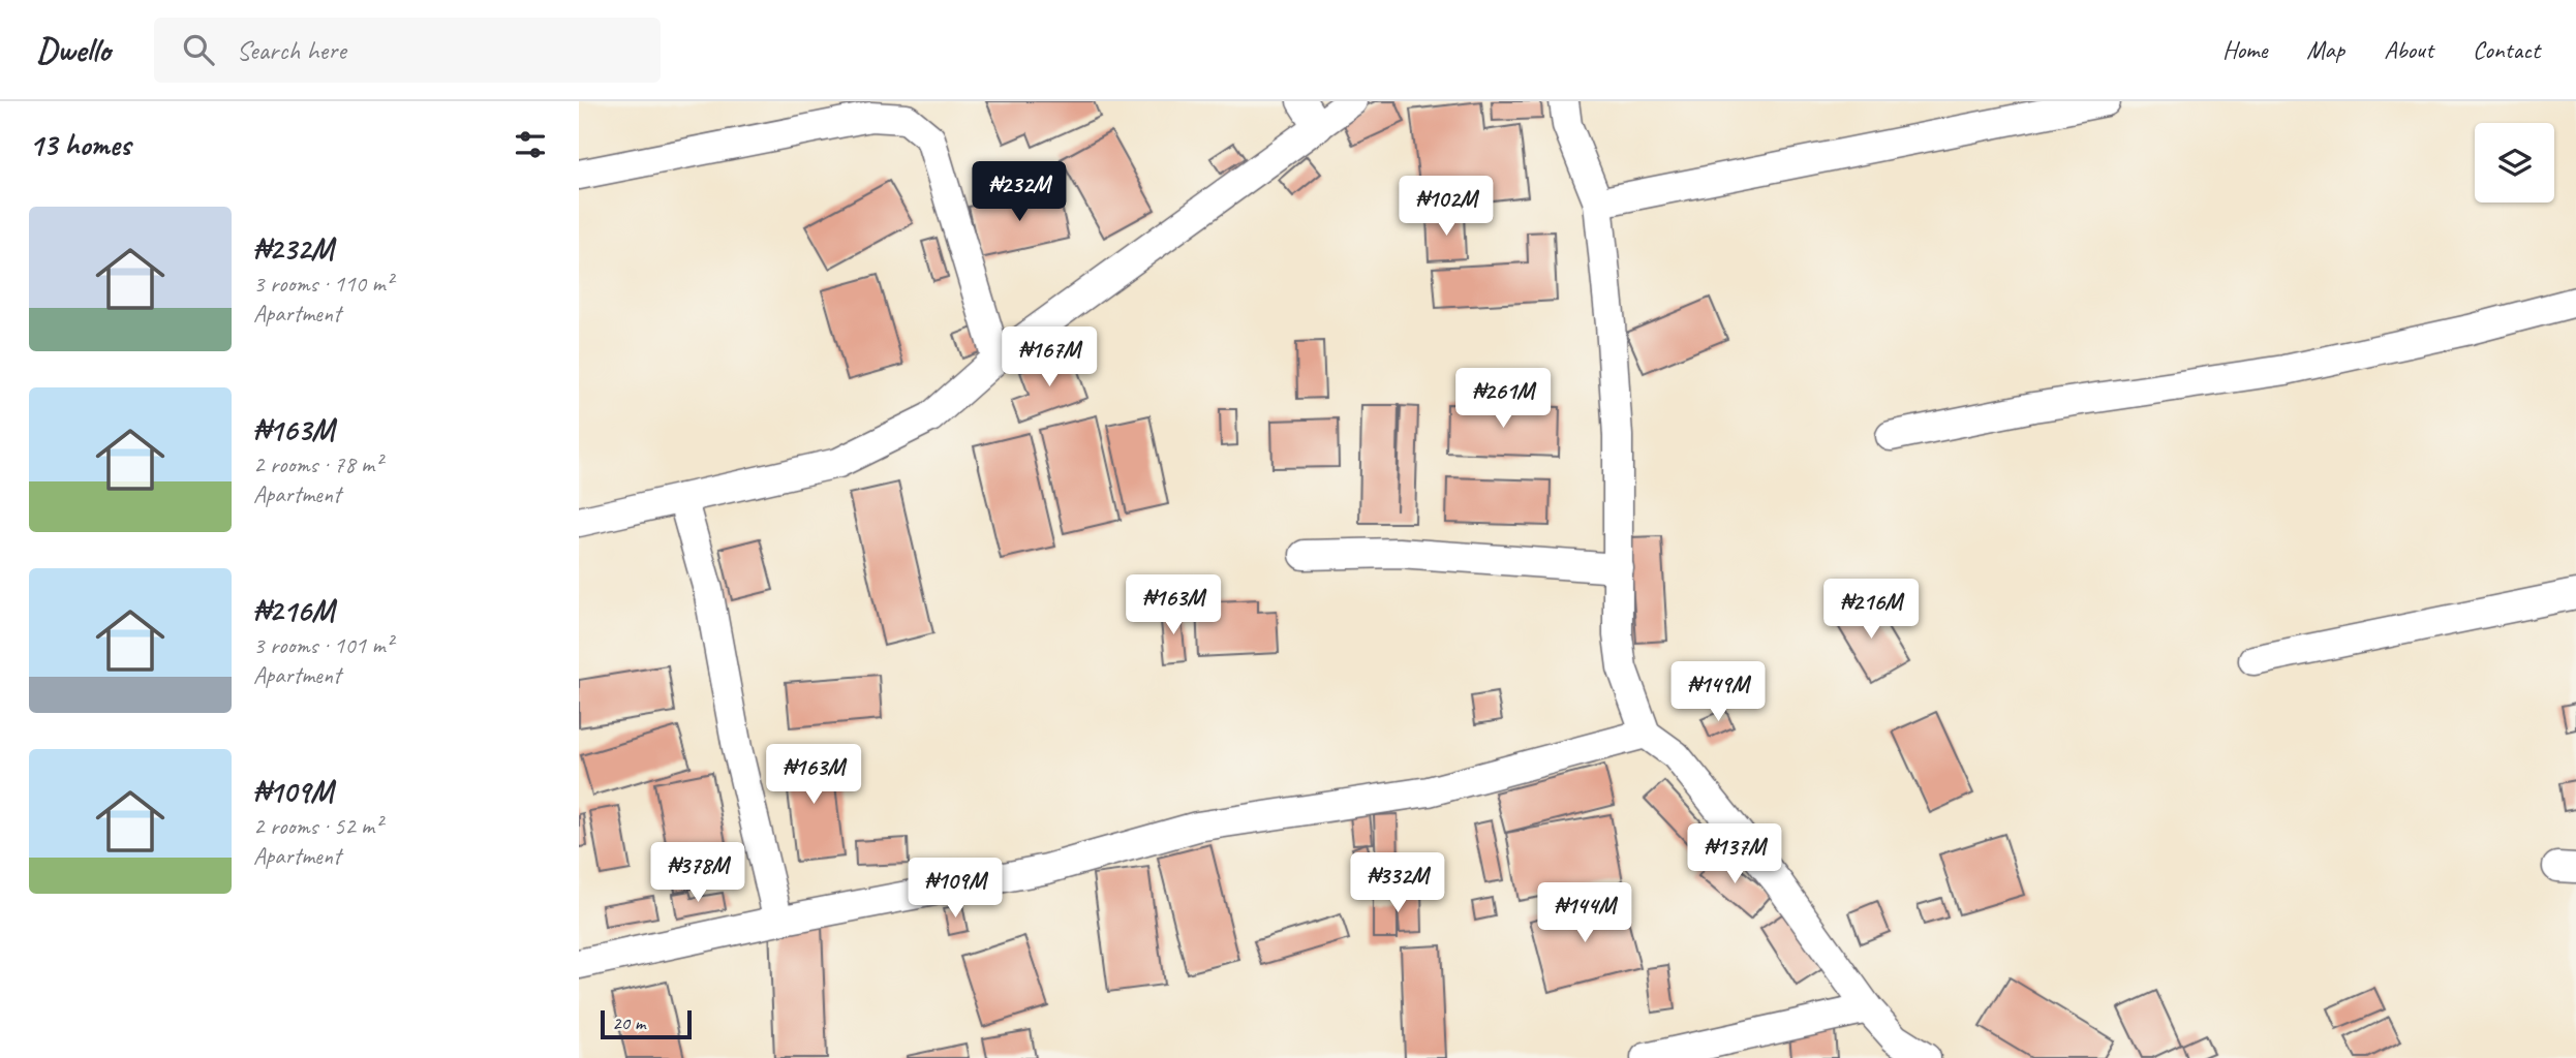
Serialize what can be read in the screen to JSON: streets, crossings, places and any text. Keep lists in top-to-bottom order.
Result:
{
  "scale_bar": "20 m",
  "page": {
    "header": "Dwello",
    "search": "Search here",
    "nav": [
      "Home",
      "Map",
      "About",
      "Contact"
    ],
    "heading": "13 homes",
    "price": [
      "₦232M",
      "₦102M",
      "₦167M",
      "₦261M",
      "₦163M",
      "₦216M",
      "₦149M",
      "₦163M",
      "₦137M",
      "₦378M",
      "₦332M",
      "₦109M",
      "₦144M"
    ],
    "list": [
      {
        "name": "₦232M",
        "note": "3 rooms · 110 m² · Apartment"
      },
      {
        "name": "₦163M",
        "note": "2 rooms · 78 m² · Apartment"
      },
      {
        "name": "₦216M",
        "note": "3 rooms · 101 m² · Apartment"
      },
      {
        "name": "₦109M",
        "note": "2 rooms · 52 m² · Apartment"
      }
    ],
    "scale": "20 m"
  }
}
